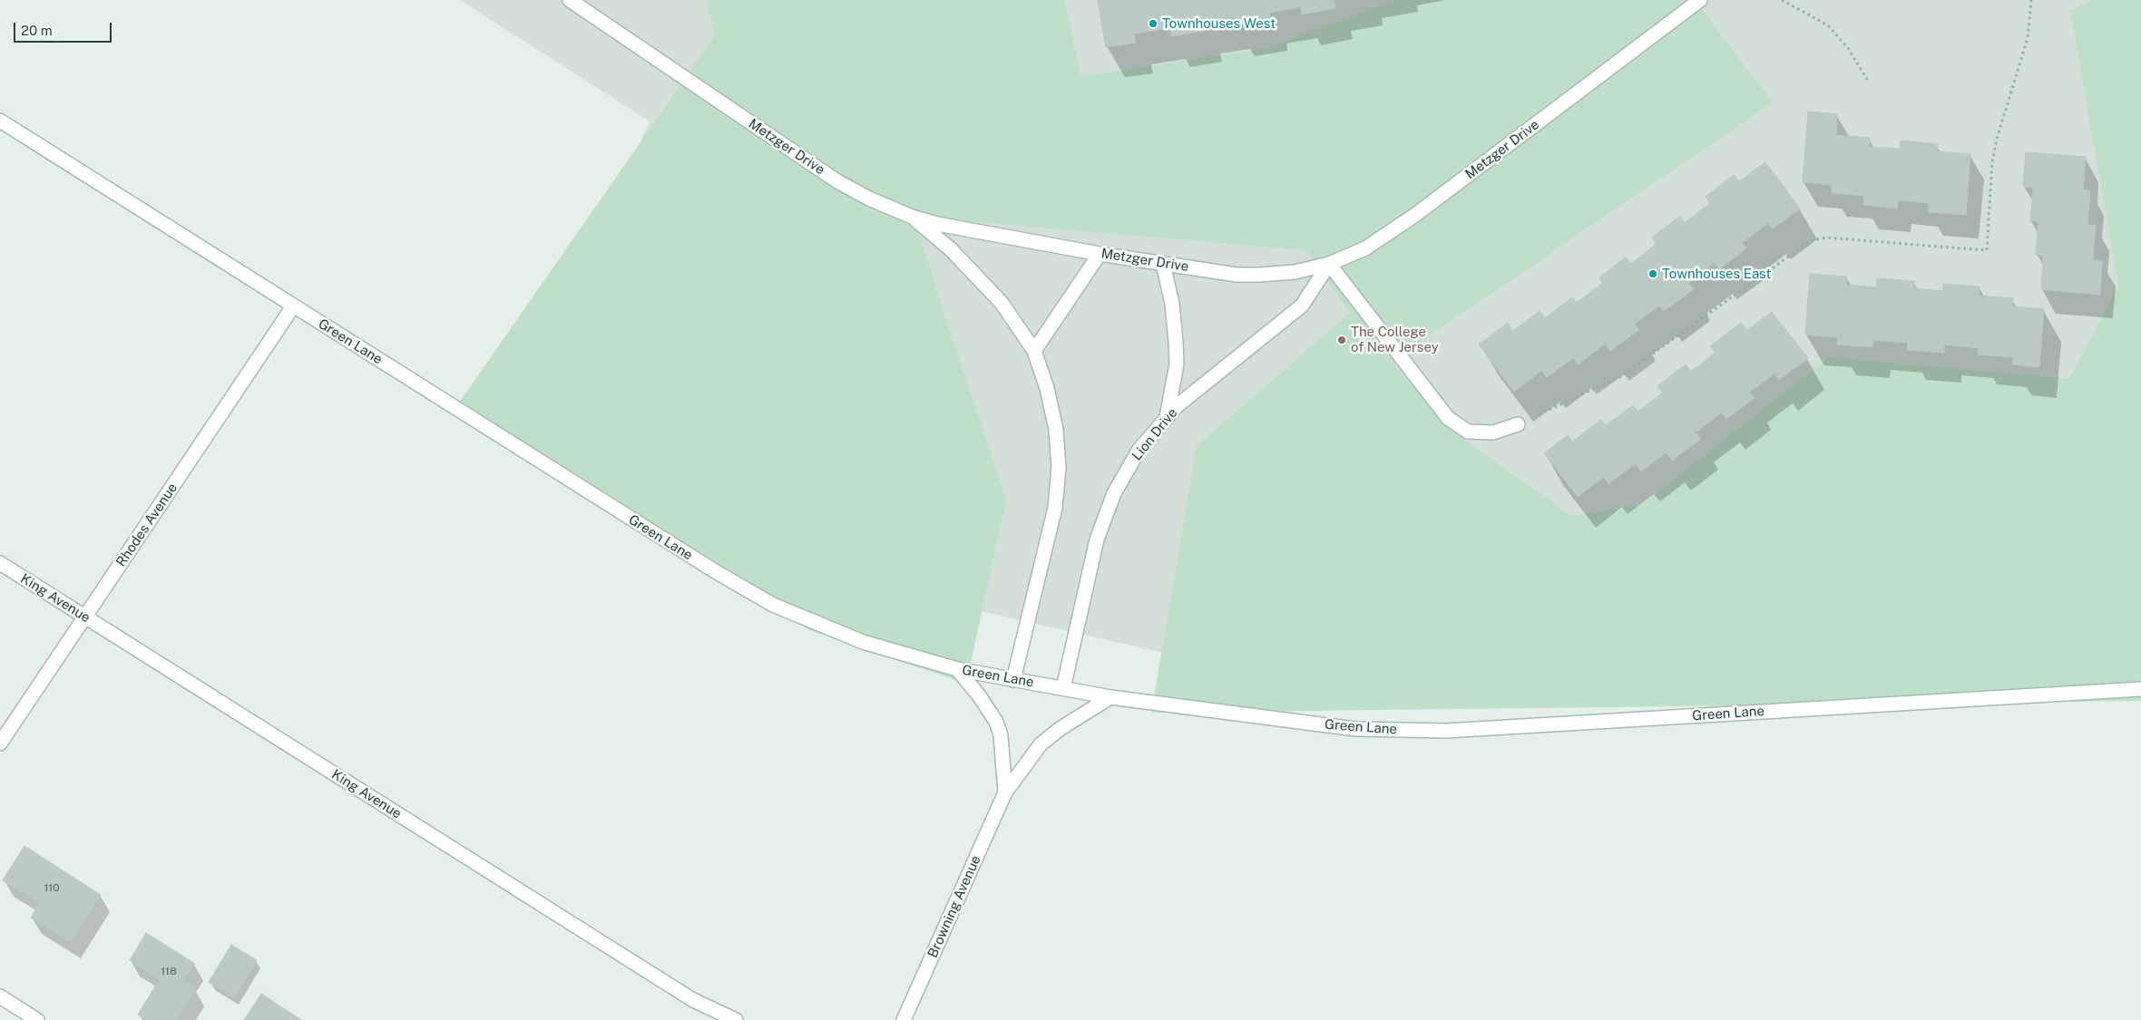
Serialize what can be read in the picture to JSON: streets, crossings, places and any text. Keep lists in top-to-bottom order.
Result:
{
  "streets": {
    "street": [
      "Metzger Drive",
      "Green Lane",
      "Lion Drive",
      "Rhodes Avenue",
      "King Avenue",
      "Browning Avenue"
    ]
  },
  "crossings": [
    ["Metzger Drive", "Lion Drive"],
    ["Green Lane", "Lion Drive"],
    ["Green Lane", "Rhodes Avenue"],
    ["Green Lane", "Browning Avenue"],
    ["Rhodes Avenue", "King Avenue"]
  ],
  "places": ["Townhouses West", "Townhouses East", "The College of New Jersey"],
  "house_numbers": ["110", "118"],
  "scale_bar": "20 m"
}
